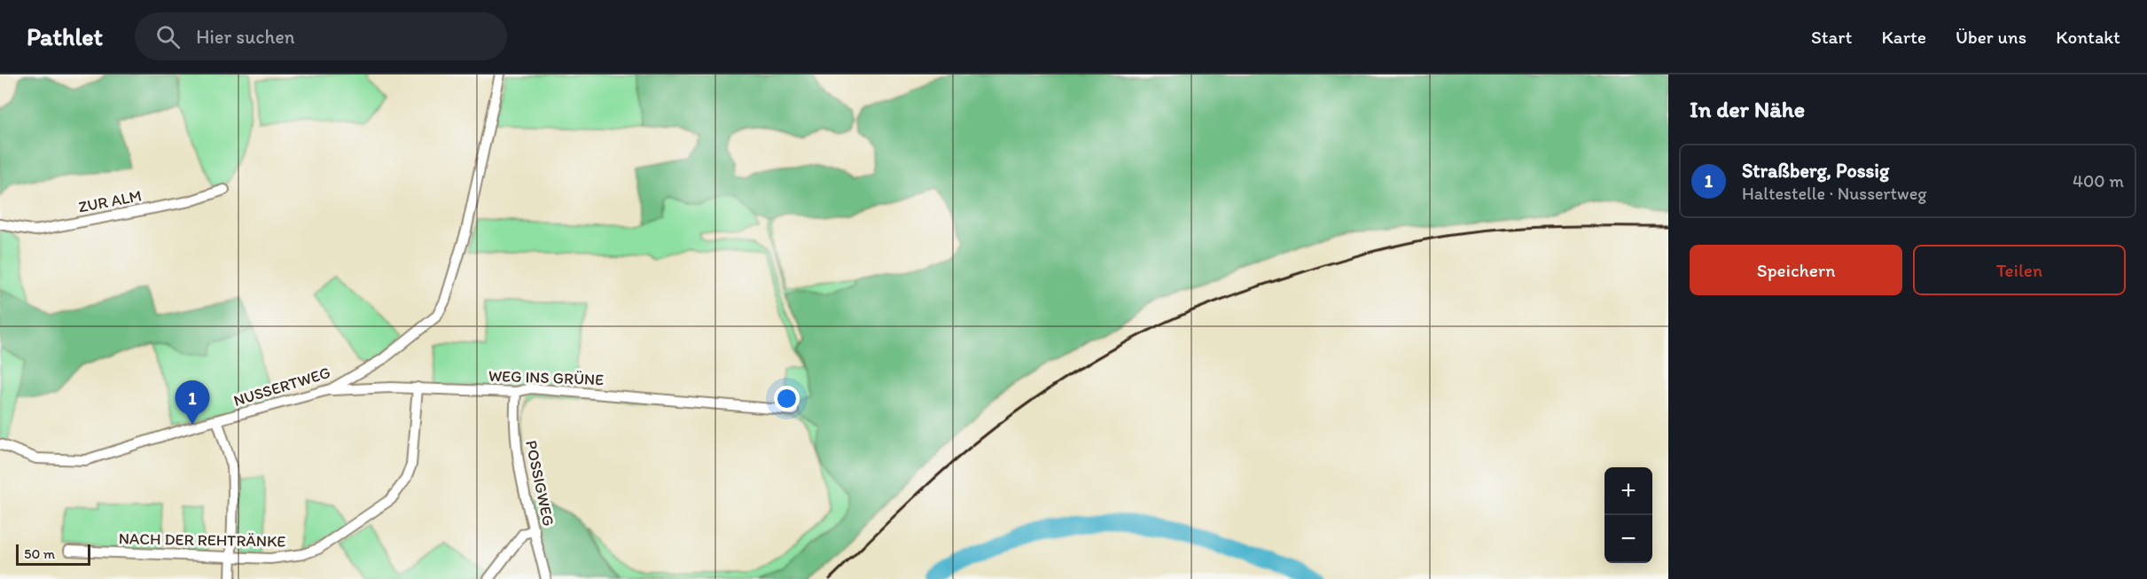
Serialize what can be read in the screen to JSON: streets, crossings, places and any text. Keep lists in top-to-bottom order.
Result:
{
  "streets": {
    "street": [
      "ZUR ALM",
      "WEG INS GRÜNE",
      "NUSSERTWEG",
      "POSSIGWEG",
      "NACH DER REHTRÄNKE"
    ]
  },
  "crossings": [
    ["WEG INS GRÜNE", "NUSSERTWEG"],
    ["WEG INS GRÜNE", "POSSIGWEG"],
    ["WEG INS GRÜNE", "NACH DER REHTRÄNKE"]
  ],
  "scale_bar": "50 m",
  "page": {
    "header": "Pathlet",
    "search": "Hier suchen",
    "nav": [
      "Start",
      "Karte",
      "Über uns",
      "Kontakt"
    ],
    "heading": "In der Nähe",
    "list": [
      {
        "mark": "1",
        "name": "Straßberg, Possig",
        "note": "Haltestelle · Nussertweg",
        "value": "400 m"
      }
    ],
    "buttons": ["Speichern", "Teilen"],
    "pins": "1",
    "map_buttons": ["+", "−"],
    "scale": "50 m"
  }
}
